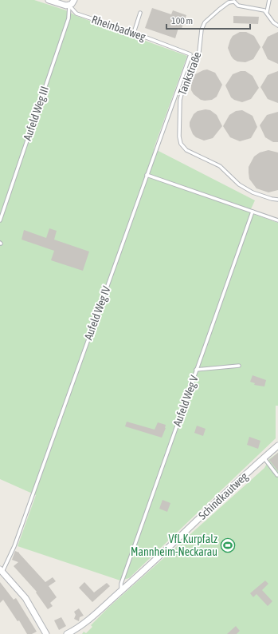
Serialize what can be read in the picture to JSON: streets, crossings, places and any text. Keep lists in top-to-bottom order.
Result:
{
  "streets": {
    "street": ["Schindkautweg"],
    "lane": [
      "Rheinbadweg",
      "Tankstraße",
      "Aufeld Weg III",
      "Aufeld Weg IV",
      "Aufeld Weg V"
    ]
  },
  "crossings": [
    ["Rheinbadweg", "Aufeld Weg III"],
    ["Rheinbadweg", "Aufeld Weg IV"],
    ["Aufeld Weg V", "Schindkautweg"]
  ],
  "places": {
    "sports": ["VfL Kurpfalz Mannheim-Neckarau"]
  },
  "scale_bar": "100 m"
}
